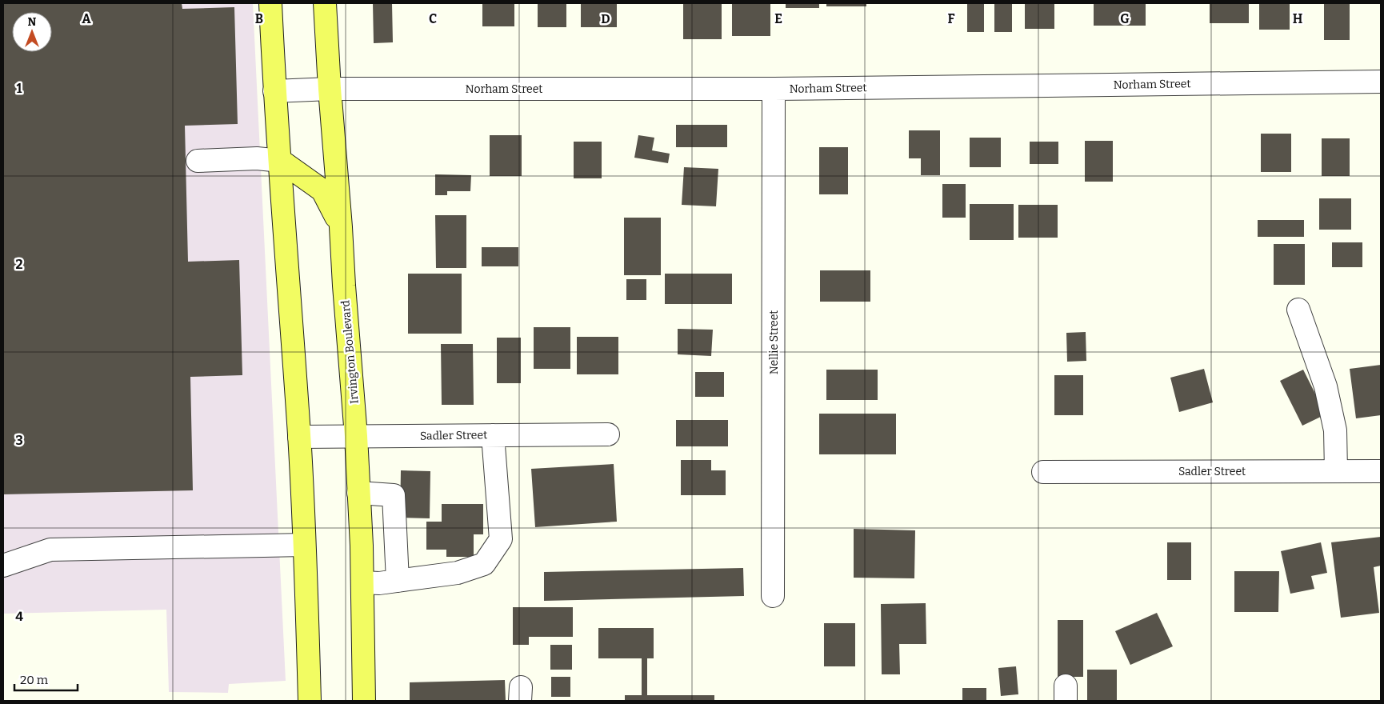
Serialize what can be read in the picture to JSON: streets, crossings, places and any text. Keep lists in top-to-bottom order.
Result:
{
  "streets": {
    "main road": ["Irvington Boulevard"],
    "street": ["Norham Street", "Nellie Street", "Sadler Street"]
  },
  "crossings": [
    ["Norham Street", "Nellie Street"],
    ["Norham Street", "Irvington Boulevard"],
    ["Irvington Boulevard", "Sadler Street"]
  ],
  "scale_bar": "20 m",
  "north": "top",
  "grid": {
    "columns": [
      "A",
      "B",
      "C",
      "D",
      "E",
      "F",
      "G",
      "H"
    ],
    "rows": [
      "1",
      "2",
      "3",
      "4"
    ]
  }
}
